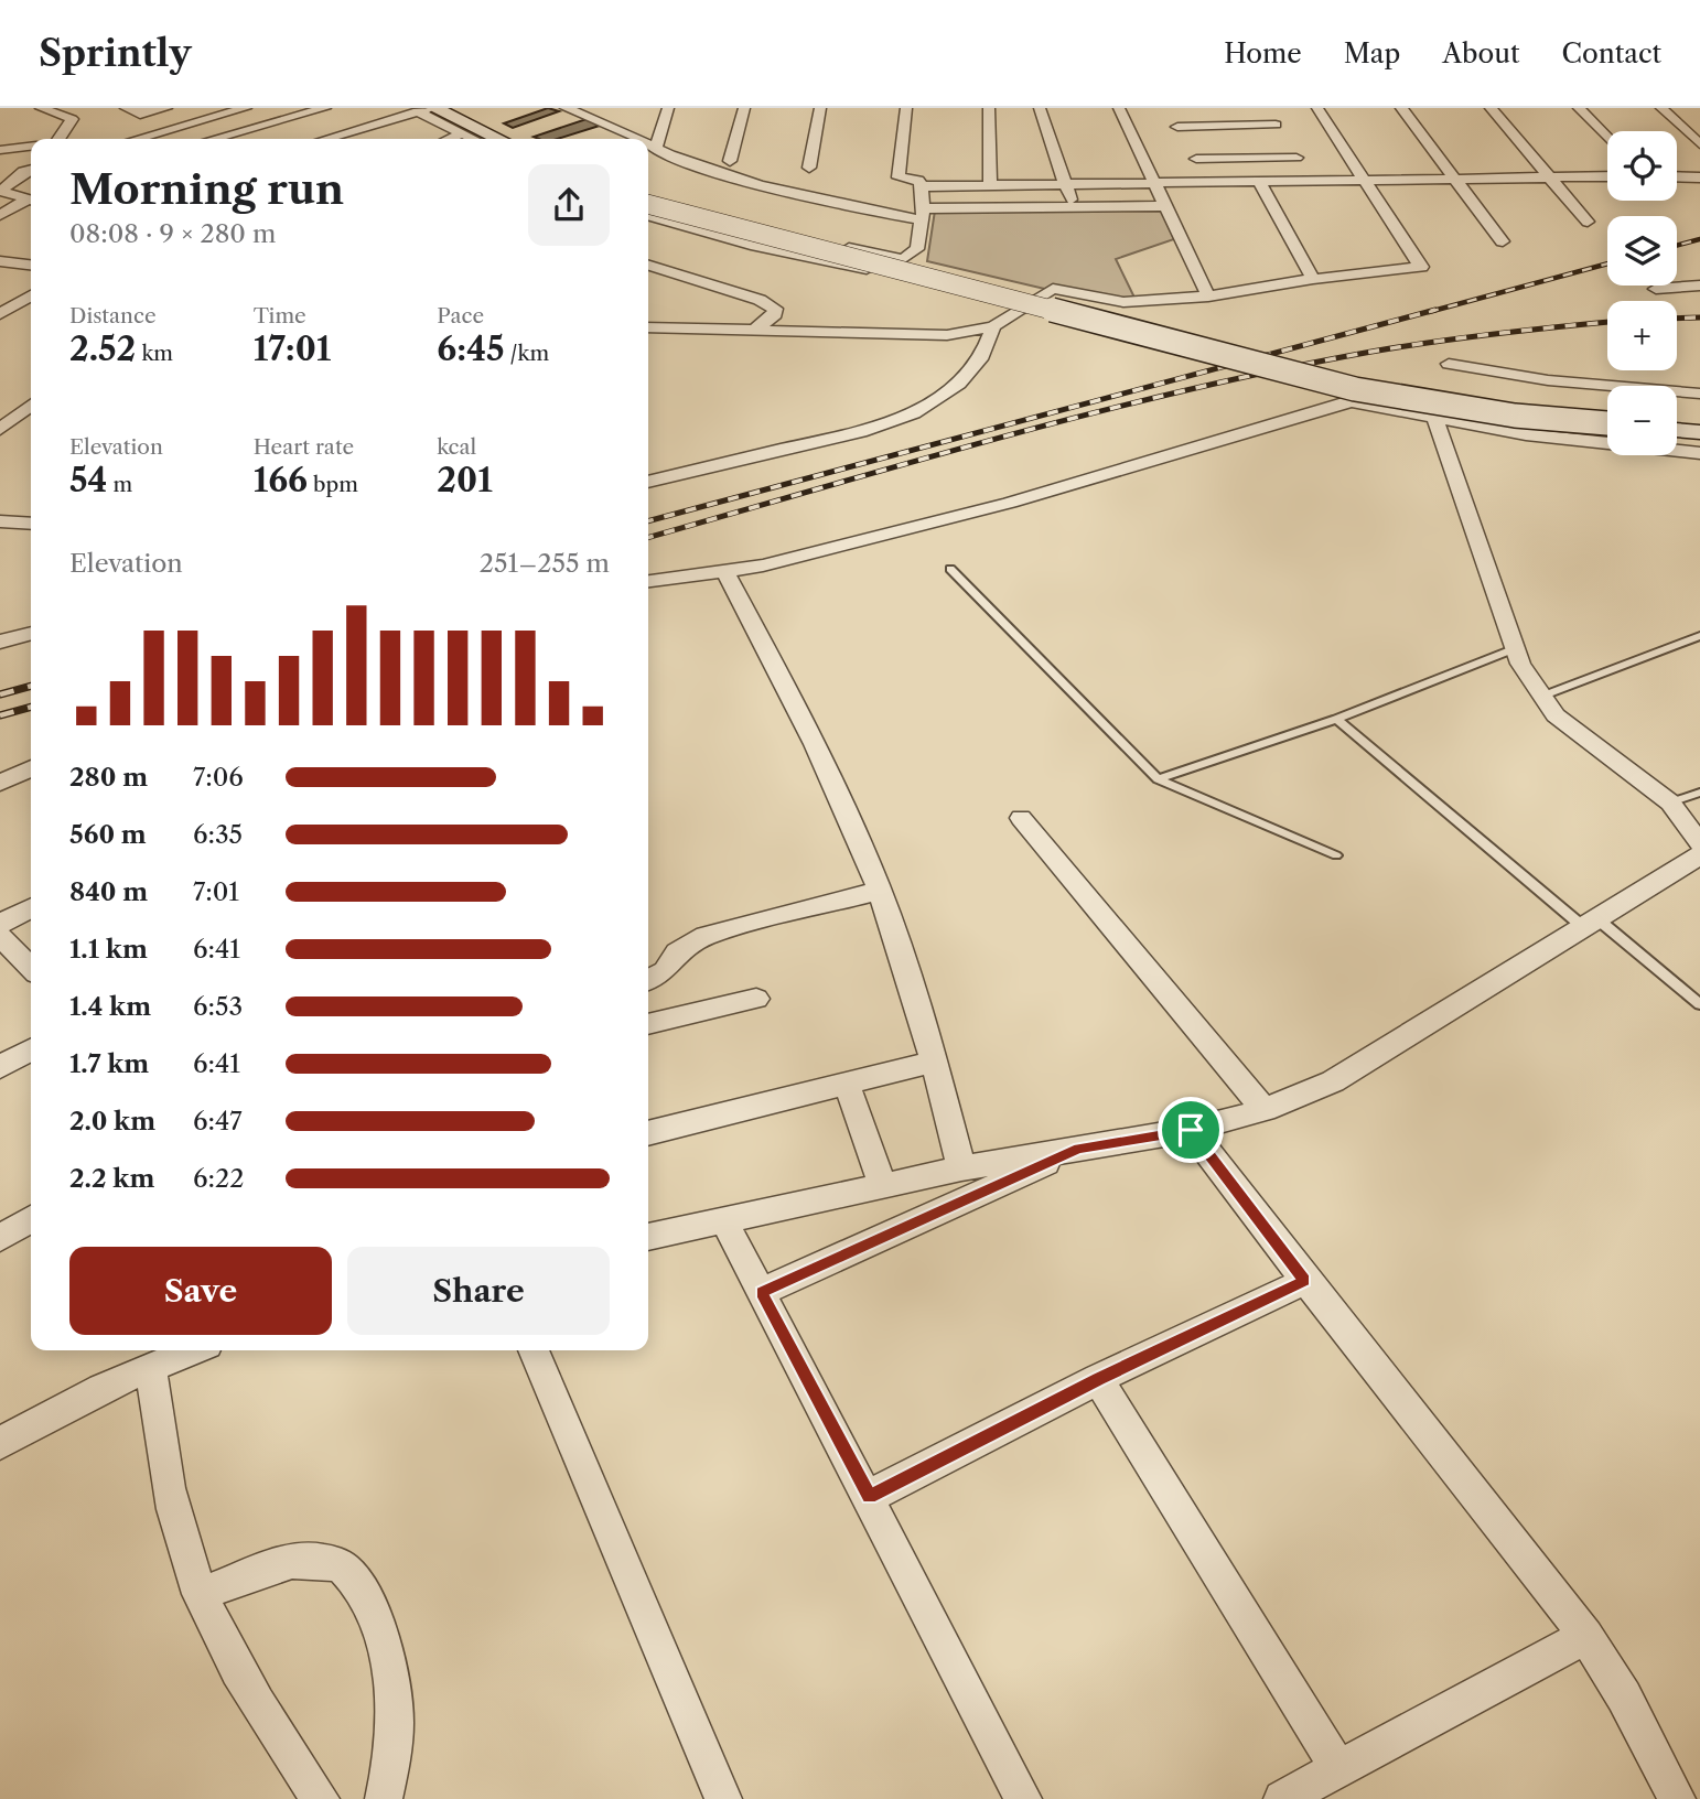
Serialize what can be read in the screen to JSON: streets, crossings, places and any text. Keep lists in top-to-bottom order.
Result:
{
  "page": {
    "header": "Sprintly",
    "nav": [
      "Home",
      "Map",
      "About",
      "Contact"
    ],
    "map_buttons": ["+", "−"],
    "heading": ["Morning run", "08:08 · 9 × 280 m"],
    "stats": [
      ["Distance", "2.52 km"],
      ["Time", "17:01"],
      ["Pace", "6:45 /km"],
      ["Elevation", "54 m"],
      ["Heart rate", "166 bpm"],
      ["kcal", "201"]
    ],
    "chart": ["Elevation", "251–255 m"],
    "list": [
      {
        "name": "280 m",
        "note": "7:06"
      },
      {
        "name": "560 m",
        "note": "6:35"
      },
      {
        "name": "840 m",
        "note": "7:01"
      },
      {
        "name": "1.1 km",
        "note": "6:41"
      },
      {
        "name": "1.4 km",
        "note": "6:53"
      },
      {
        "name": "1.7 km",
        "note": "6:41"
      },
      {
        "name": "2.0 km",
        "note": "6:47"
      },
      {
        "name": "2.2 km",
        "note": "6:22"
      }
    ],
    "buttons": ["Save", "Share"]
  }
}
